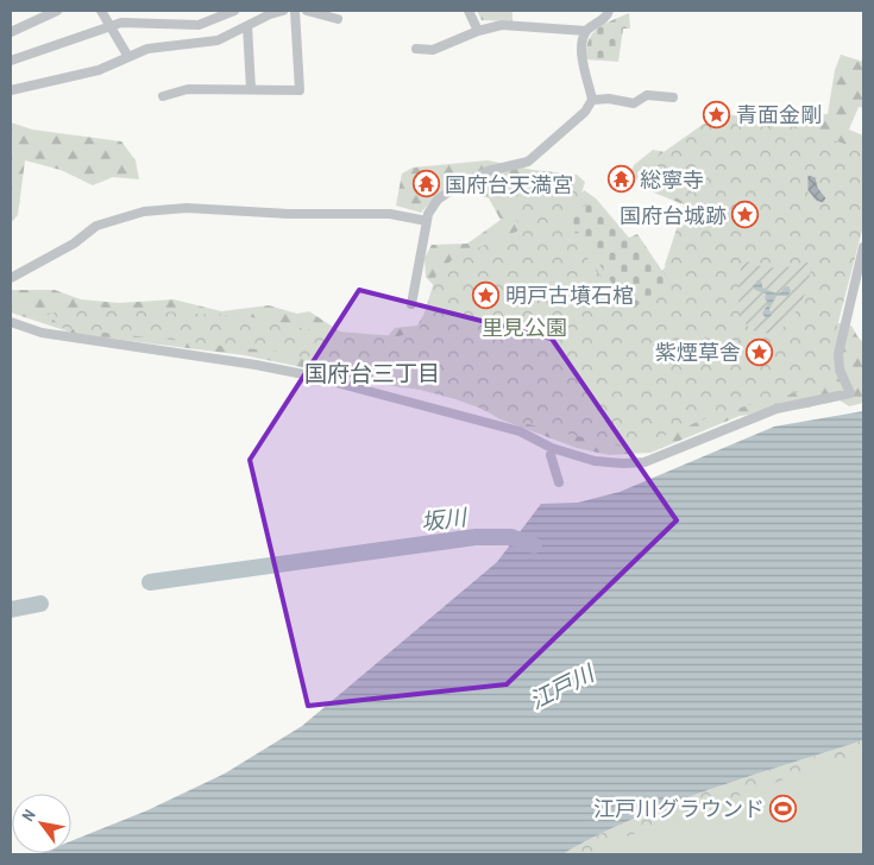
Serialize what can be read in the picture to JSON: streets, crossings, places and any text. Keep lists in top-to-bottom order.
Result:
{
  "districts": ["国府台三丁目"],
  "water": ["坂川", "江戸川"],
  "parks": ["里見公園"],
  "places": {
    "place": [
      "青面金剛",
      "国府台城跡",
      "明戸古墳石棺",
      "紫煙草舎"
    ],
    "temple": ["総寧寺", "国府台天満宮"],
    "sports": ["江戸川グラウンド"]
  },
  "north": "top left"
}
